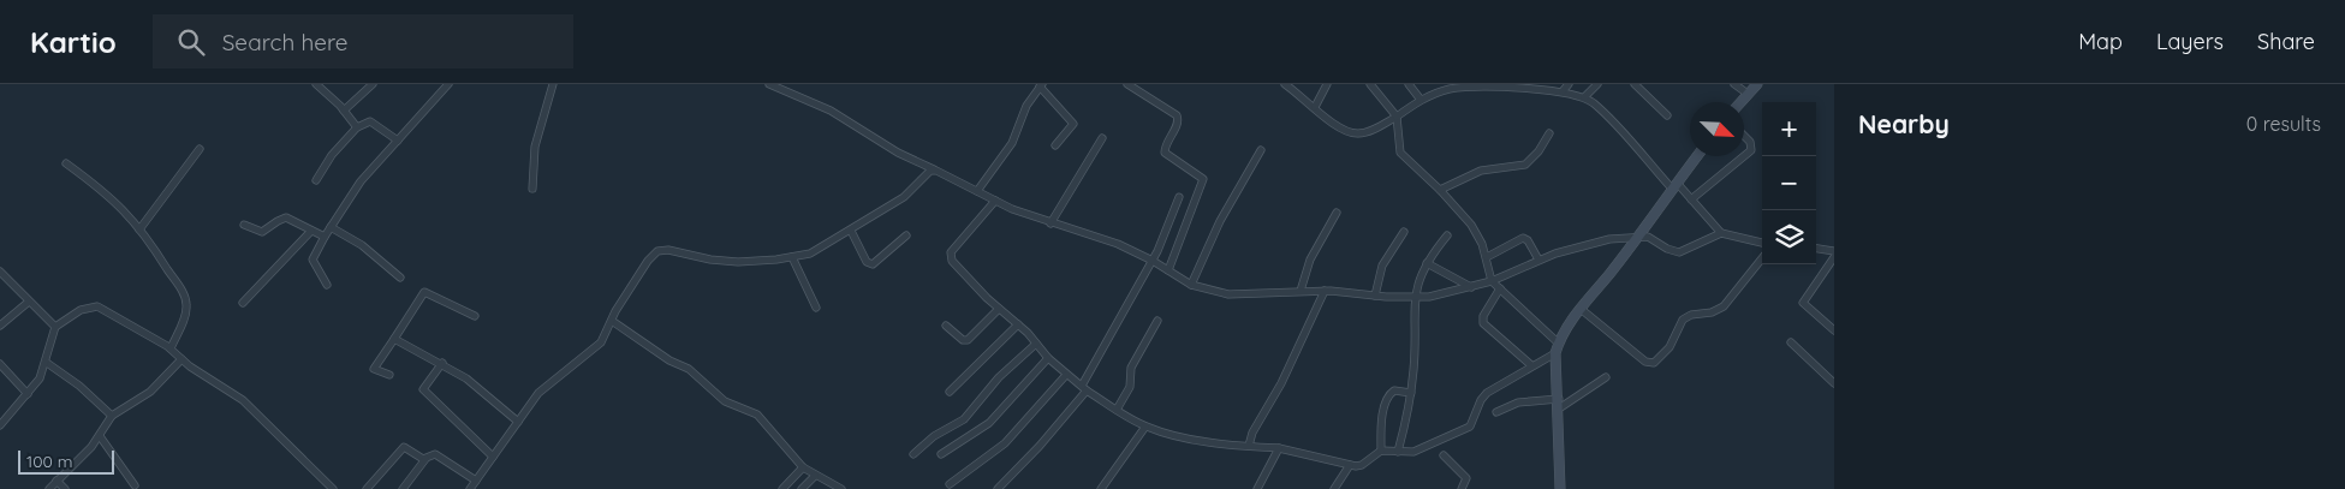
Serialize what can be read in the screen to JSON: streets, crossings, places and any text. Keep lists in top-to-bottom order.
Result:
{
  "scale_bar": "100 m",
  "north": "bottom right",
  "page": {
    "header": "Kartio",
    "search": "Search here",
    "nav": ["Map", "Layers", "Share"],
    "heading": ["Nearby", "0 results"],
    "map_buttons": ["+", "−"],
    "scale": "100 m"
  }
}
